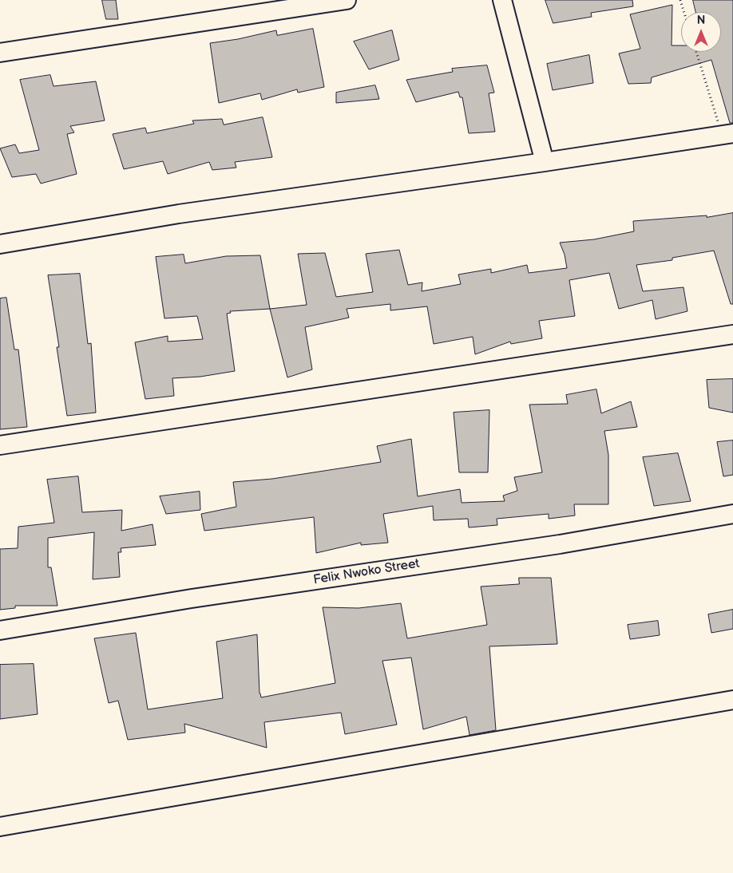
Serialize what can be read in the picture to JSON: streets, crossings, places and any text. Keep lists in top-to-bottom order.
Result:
{
  "streets": {
    "street": ["Felix Nwoko Street"]
  },
  "north": "top"
}
